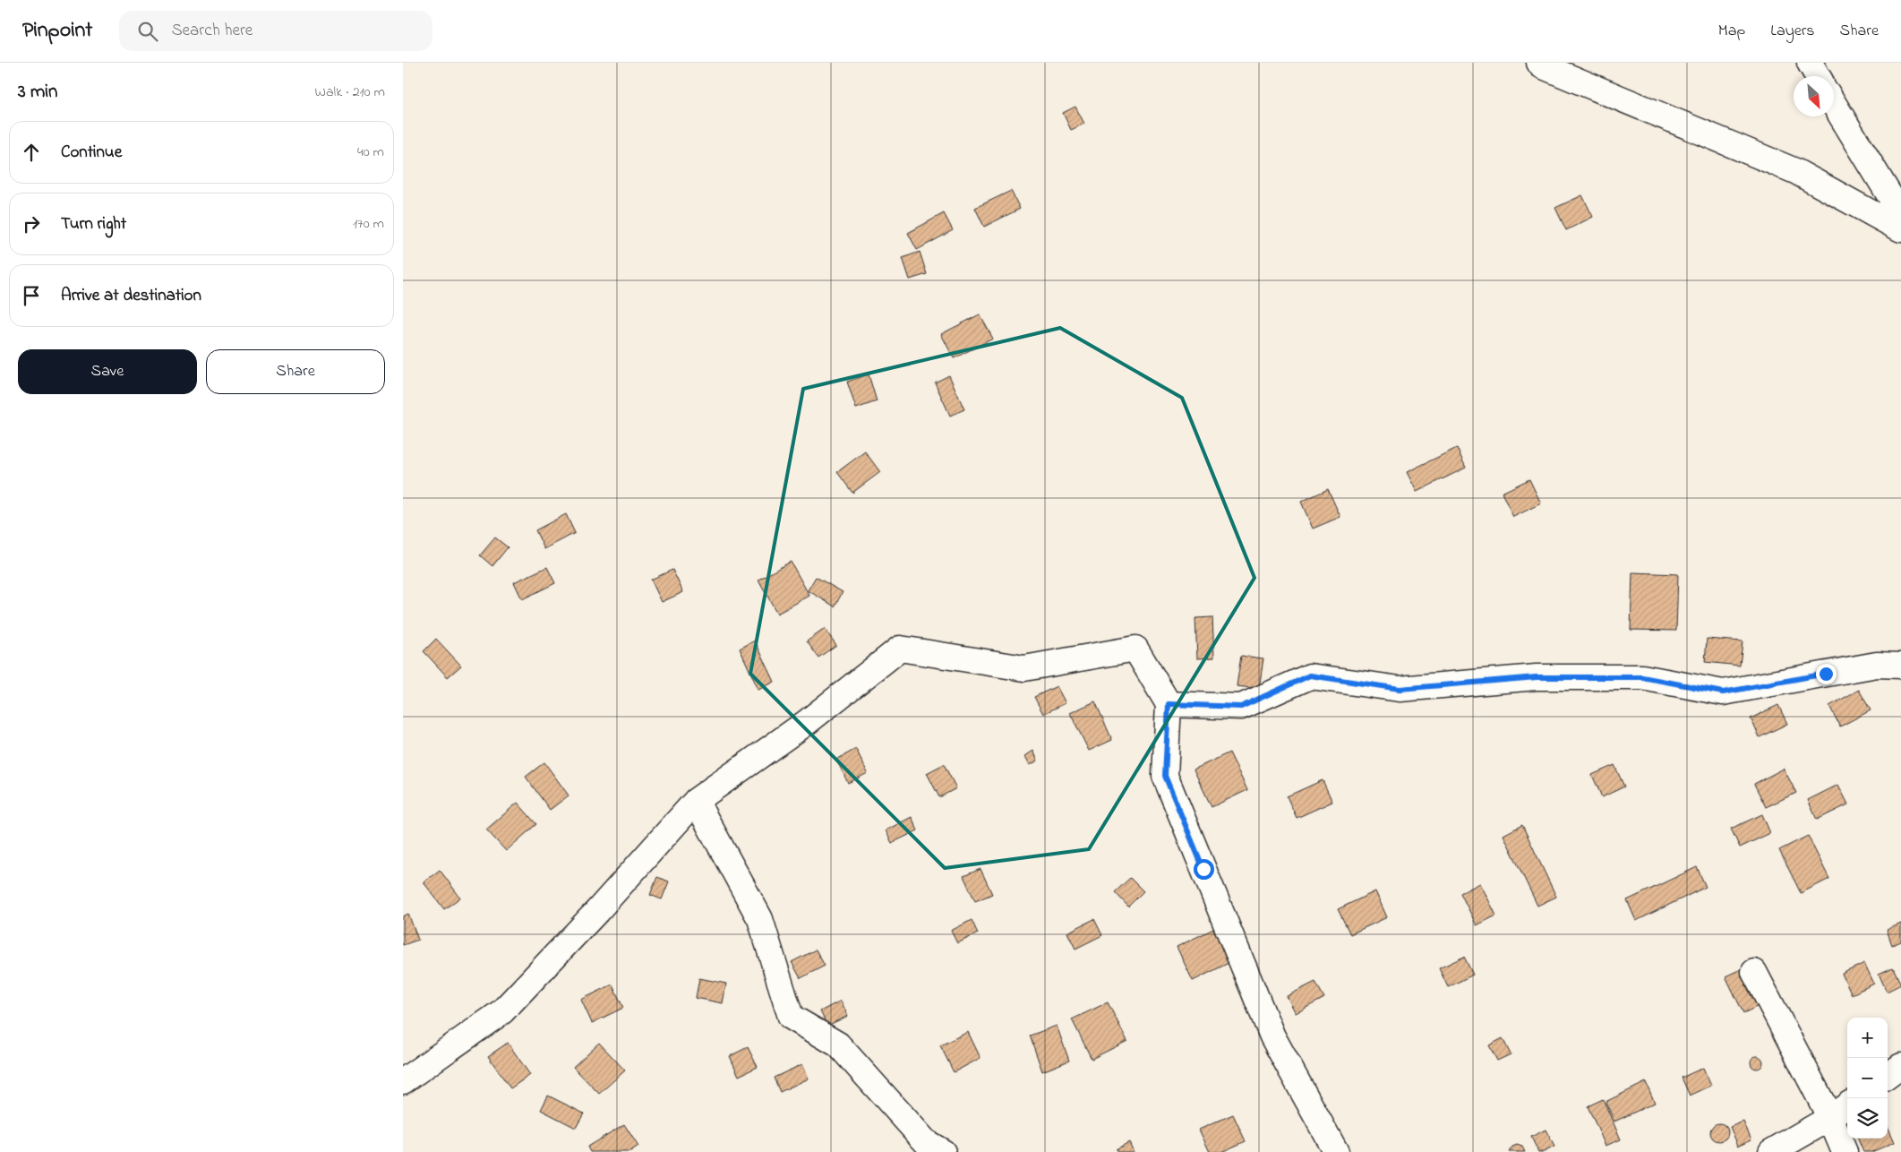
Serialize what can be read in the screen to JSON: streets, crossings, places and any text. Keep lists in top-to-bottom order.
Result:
{
  "north": "bottom right",
  "page": {
    "header": "Pinpoint",
    "search": "Search here",
    "nav": ["Map", "Layers", "Share"],
    "heading": ["3 min", "Walk · 210 m"],
    "list": [
      ["Continue", "40 m"],
      ["Turn right", "170 m"],
      "Arrive at destination"
    ],
    "buttons": ["Save", "Share"],
    "map_buttons": ["+", "−"]
  }
}
